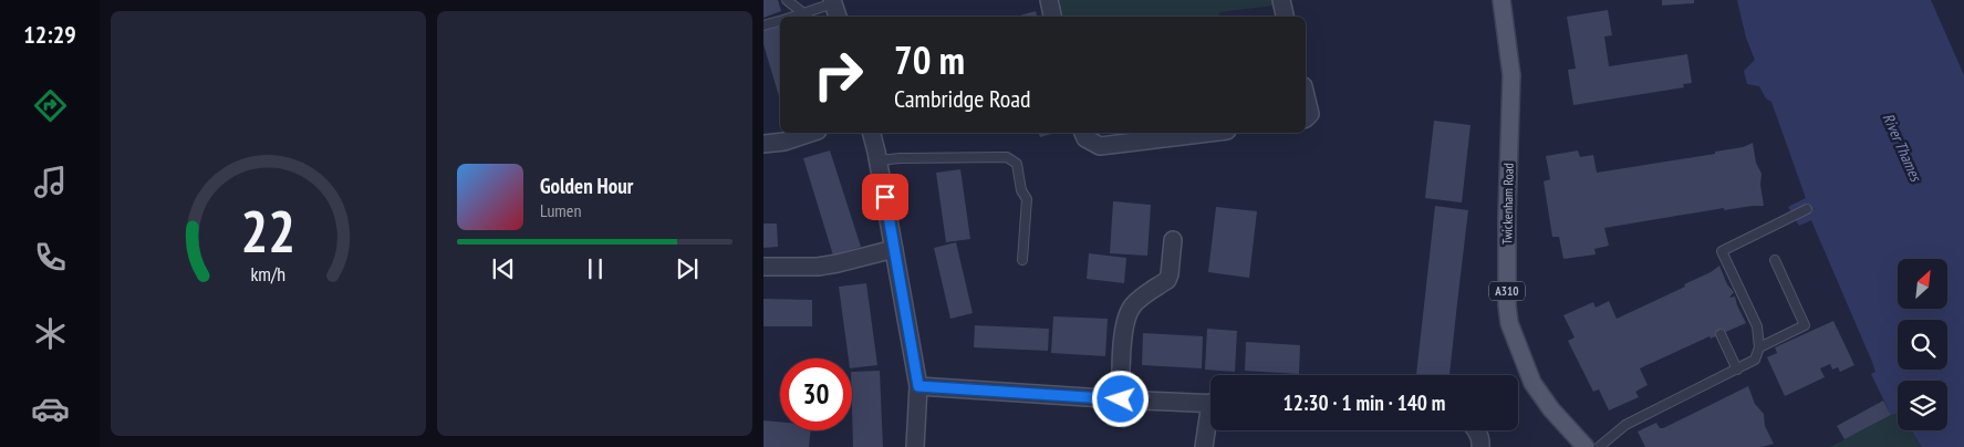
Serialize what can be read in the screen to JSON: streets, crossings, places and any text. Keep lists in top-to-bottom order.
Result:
{
  "streets": {
    "main road": ["Twickenham Road", "A310"]
  },
  "water": ["River Thames"],
  "north": "top right",
  "page": {
    "tabs": "12:29",
    "turn": ["70 m", "Cambridge Road"],
    "song": ["Golden Hour", "Lumen"],
    "limit": "30",
    "trip": "12:30 · 1 min · 140 m",
    "gauge": ["22", "km/h"]
  }
}
